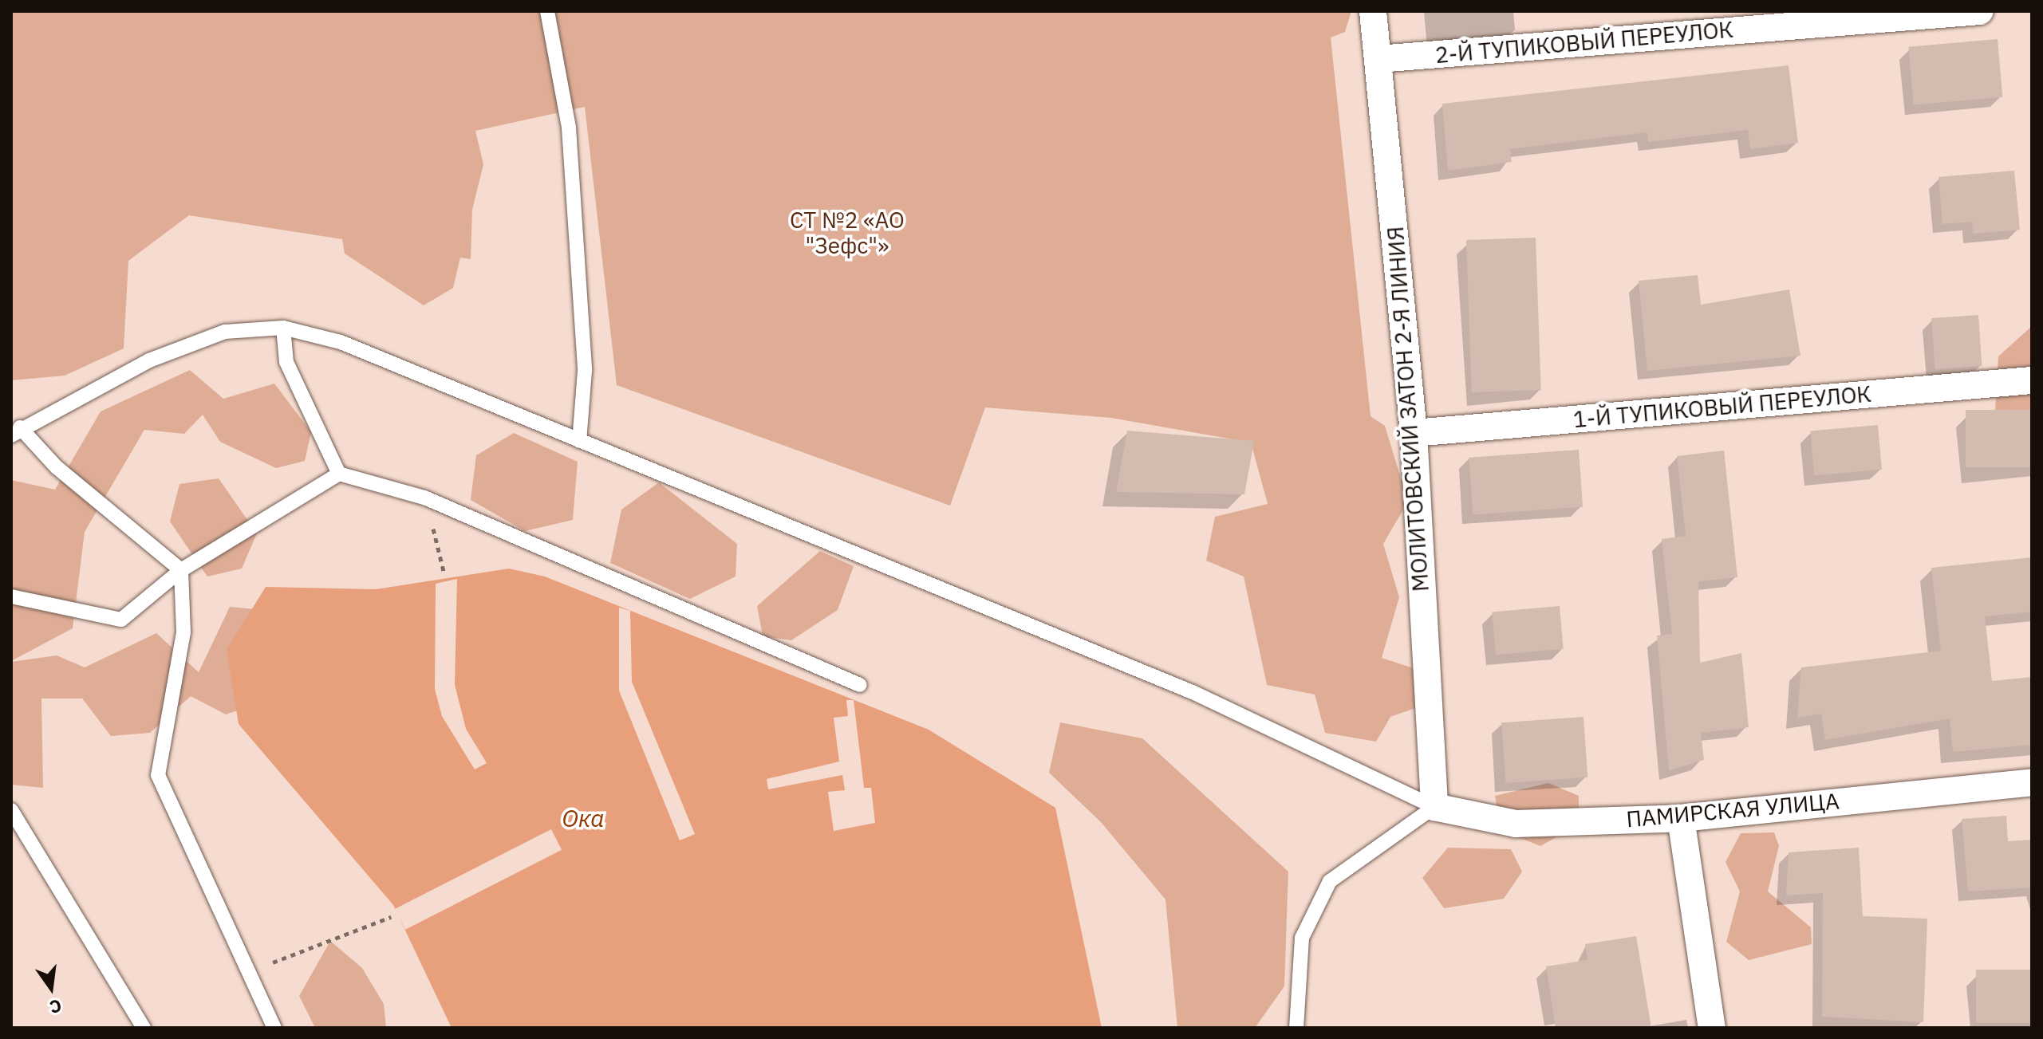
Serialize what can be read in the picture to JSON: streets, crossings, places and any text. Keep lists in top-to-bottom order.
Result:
{
  "streets": {
    "street": [
      "2-Й ТУПИКОВЫЙ ПЕРЕУЛОК",
      "1-Й ТУПИКОВЫЙ ПЕРЕУЛОК",
      "МОЛИТОВСКИЙ ЗАТОН 2-Я ЛИНИЯ",
      "ПАМИРСКАЯ УЛИЦА"
    ]
  },
  "crossings": [
    ["2-Й ТУПИКОВЫЙ ПЕРЕУЛОК", "МОЛИТОВСКИЙ ЗАТОН 2-Я ЛИНИЯ"],
    ["1-Й ТУПИКОВЫЙ ПЕРЕУЛОК", "МОЛИТОВСКИЙ ЗАТОН 2-Я ЛИНИЯ"],
    ["МОЛИТОВСКИЙ ЗАТОН 2-Я ЛИНИЯ", "ПАМИРСКАЯ УЛИЦА"]
  ],
  "water": ["Ока"],
  "parks": ["СТ №2 «АО \"Зефс\"»"],
  "north": "bottom"
}
